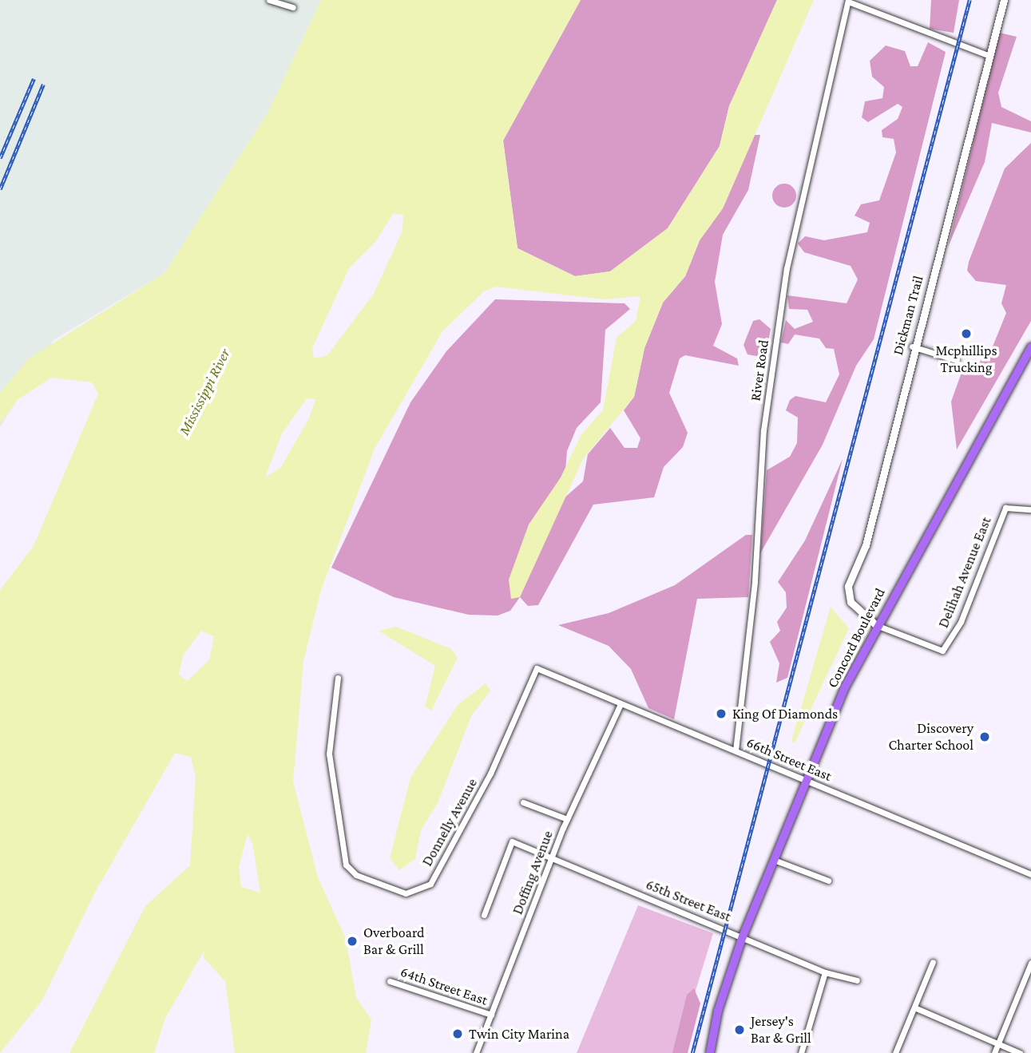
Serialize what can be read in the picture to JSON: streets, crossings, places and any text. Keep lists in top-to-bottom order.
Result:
{
  "streets": {
    "main road": ["Concord Boulevard"],
    "street": [
      "Dickman Trail",
      "River Road",
      "Delihah Avenue East",
      "66th Street East",
      "Donnelly Avenue",
      "Doffing Avenue",
      "65th Street East",
      "64th Street East"
    ]
  },
  "crossings": [
    ["Dickman Trail", "Delihah Avenue East"],
    ["Dickman Trail", "Concord Boulevard"],
    ["River Road", "66th Street East"],
    ["Delihah Avenue East", "Concord Boulevard"],
    ["Concord Boulevard", "66th Street East"],
    ["Concord Boulevard", "65th Street East"],
    ["66th Street East", "Donnelly Avenue"],
    ["66th Street East", "Doffing Avenue"],
    ["Doffing Avenue", "65th Street East"],
    ["Doffing Avenue", "64th Street East"]
  ],
  "water": ["Mississippi River"],
  "places": [
    "Mcphillips Trucking",
    "King Of Diamonds",
    "Discovery Charter School",
    "Overboard Bar & Grill",
    "Jersey's Bar & Grill",
    "Twin City Marina"
  ]
}
